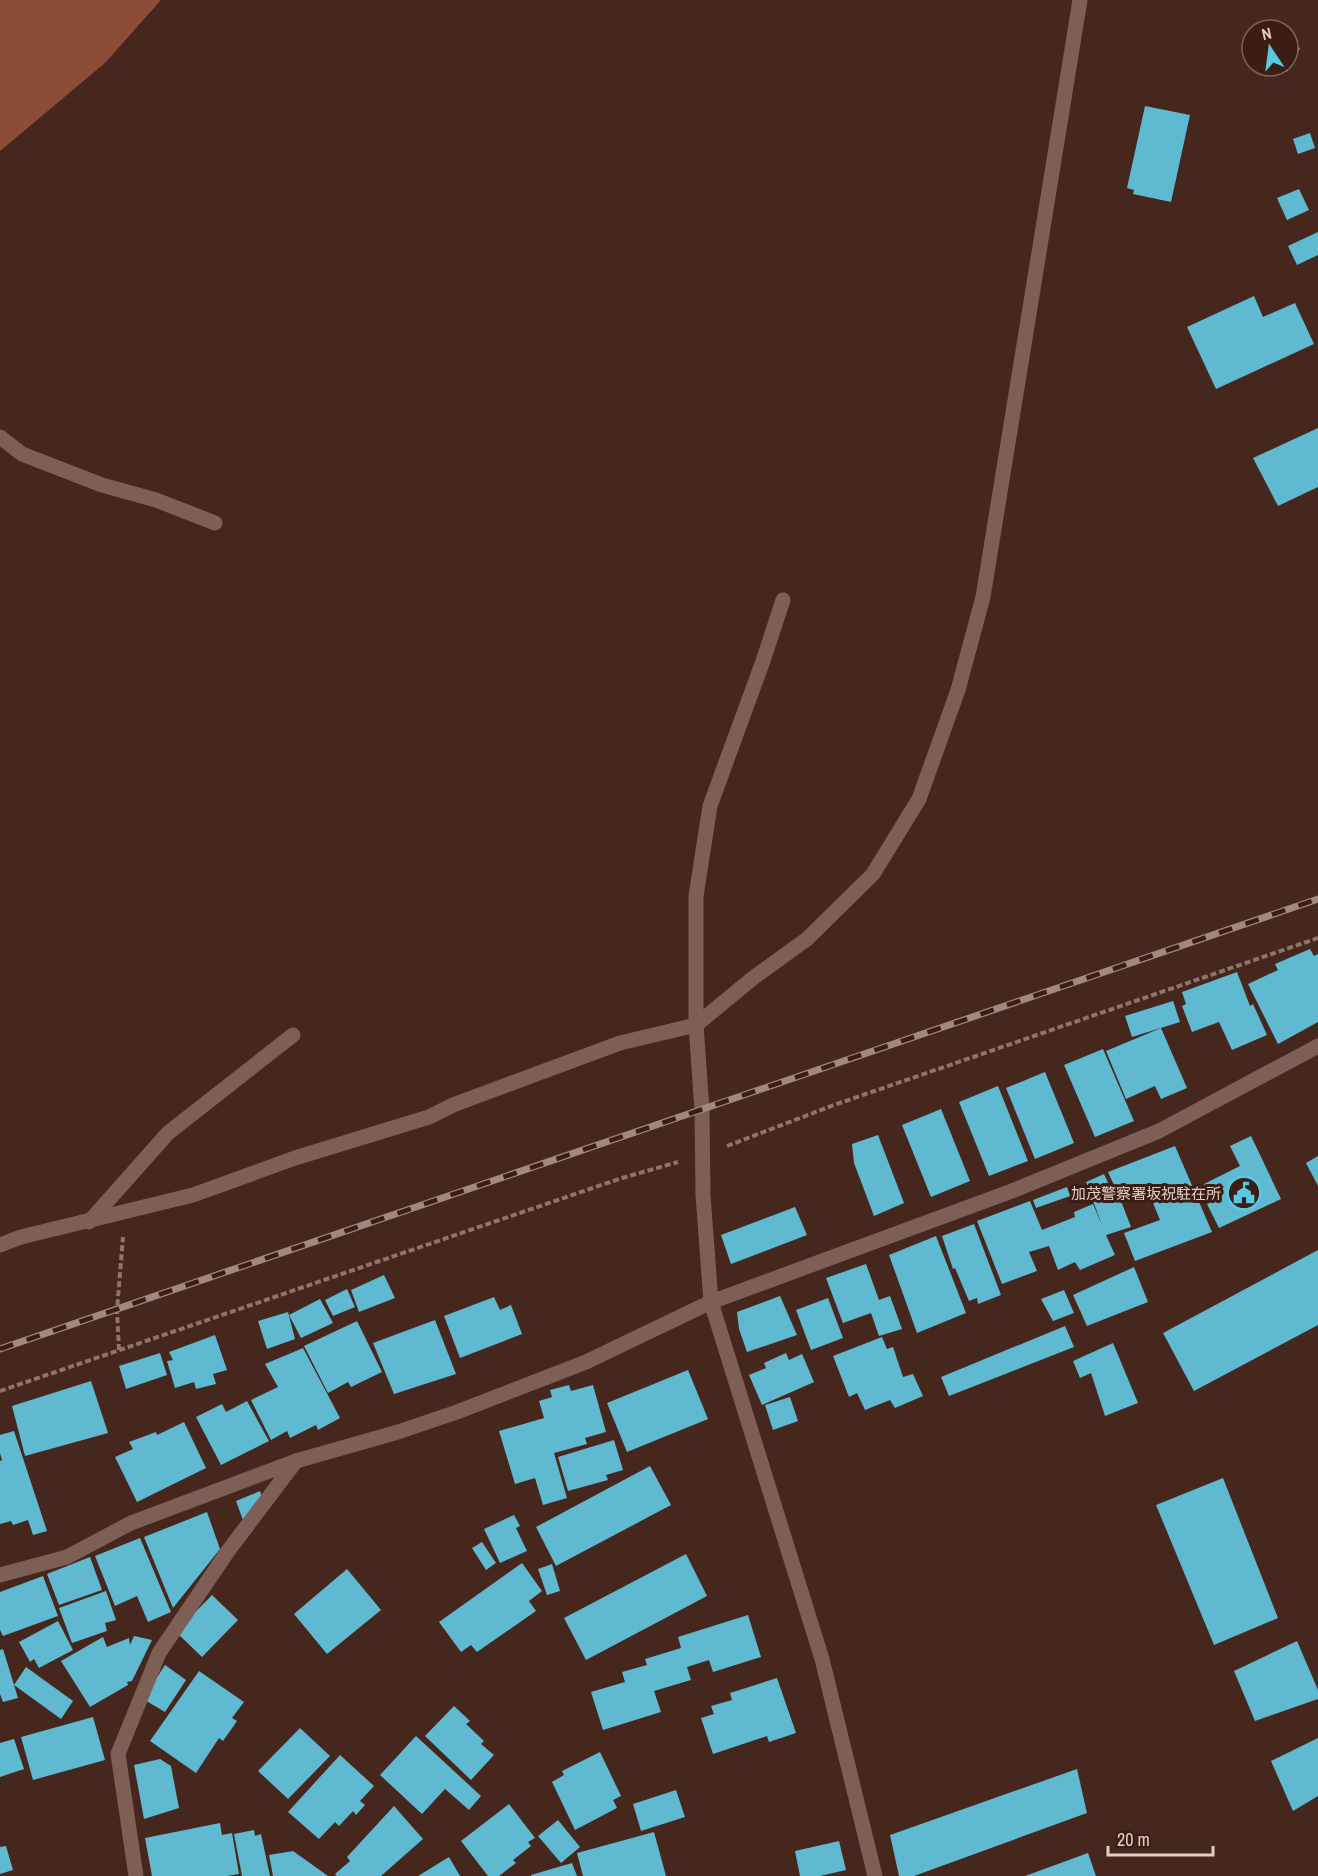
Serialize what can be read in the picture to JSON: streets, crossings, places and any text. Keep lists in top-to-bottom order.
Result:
{
  "places": {
    "public building": ["加茂警察署坂祝駐在所"]
  },
  "scale_bar": "20 m",
  "north": "top"
}
